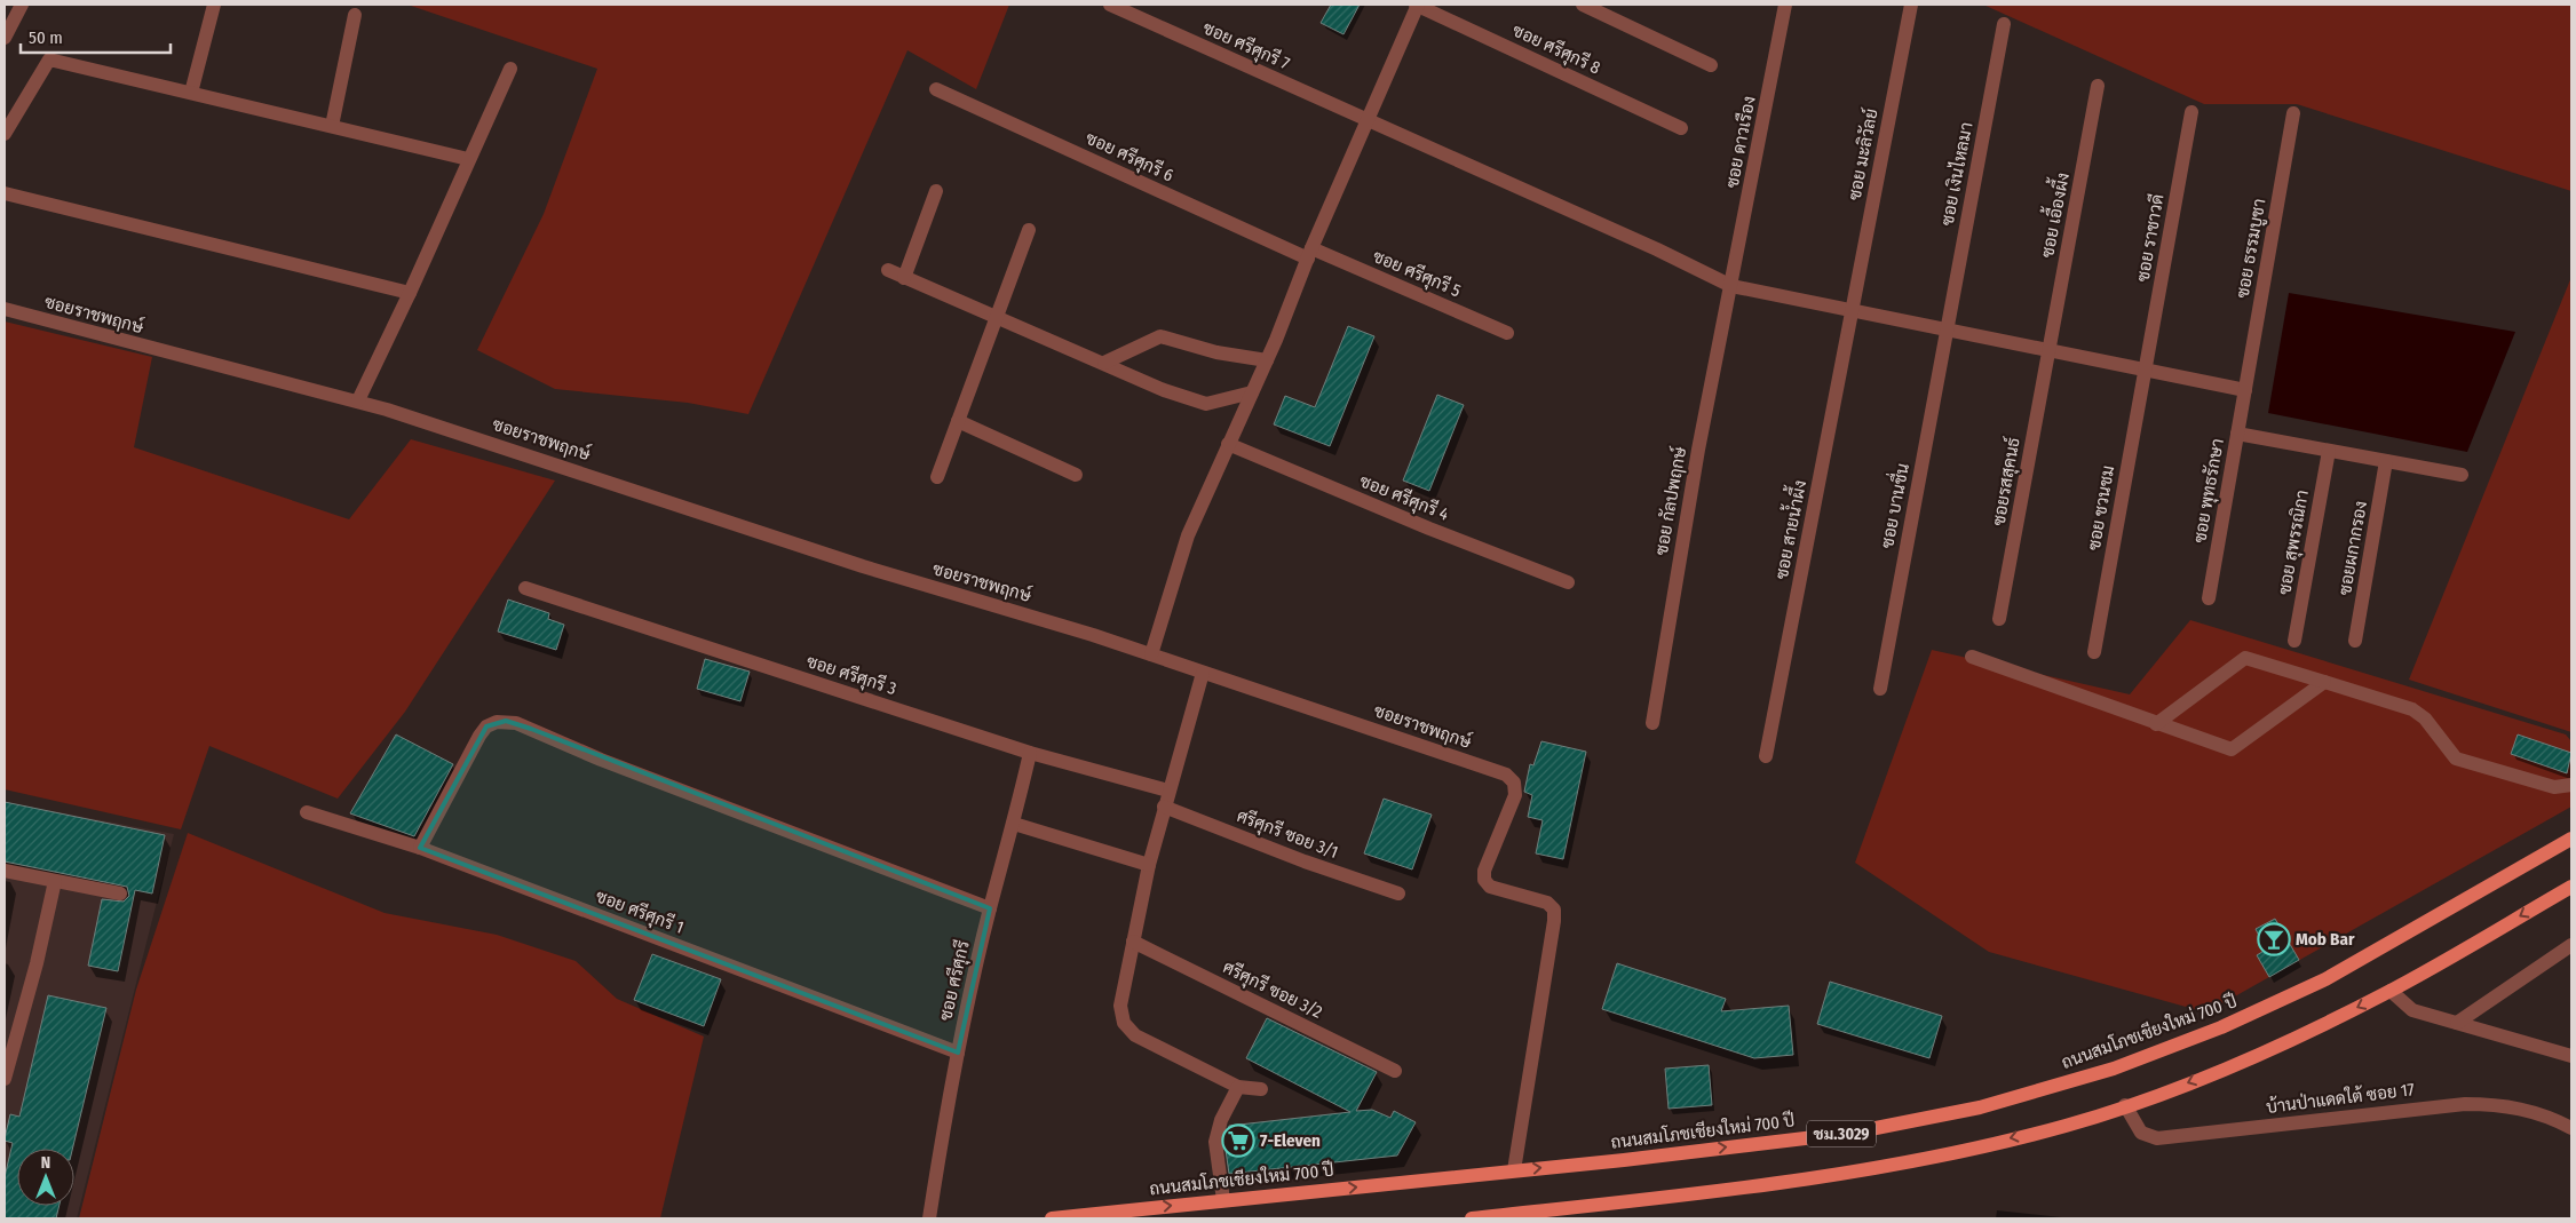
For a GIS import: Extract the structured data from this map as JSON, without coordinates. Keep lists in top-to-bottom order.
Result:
{
  "streets": {
    "main road": ["ถนนสมโภชเชียงใหม่ 700 ปี", "ชม.3029"],
    "street": [
      "ซอย ศรีศุกรี 7",
      "ซอย ศรีศุกรี 8",
      "ซอย ดาวเรือง",
      "ซอย มะลิวัลย์",
      "ซอย ศรีศุกรี 6",
      "ซอย เงินไหลมา",
      "ซอย เอื้องผึ้ง",
      "ซอย ราชาวดี",
      "ซอย ธรรมบูชา",
      "ซอย ศรีศุกรี 5",
      "ซอยราชพฤกษ์",
      "ซอยรสสุคนธ์",
      "ซอย พุทธรักษา",
      "ซอย ศรีศุกรี 4",
      "ซอย กัลปพฤกษ์",
      "ซอย บานชื่น",
      "ซอย ชวนชม",
      "ซอย สายน้ำผึ้ง",
      "ซอย สุพรรณิกา",
      "ซอยผกากรอง",
      "ซอย ศรีศุกรี 3",
      "ศรีศุกรี ซอย 3/1",
      "ซอย ศรีศุกรี 1",
      "ซอย ศรีศุกรี",
      "ศรีศุกรี ซอย 3/2",
      "บ้านป่าแดดใต้ ซอย 17"
    ]
  },
  "crossings": [
    ["ซอย ศรีศุกรี 7", "ซอย ดาวเรือง"],
    ["ซอย ศรีศุกรี 7", "ซอย มะลิวัลย์"],
    ["ซอย ศรีศุกรี 7", "ซอย เงินไหลมา"],
    ["ซอย ศรีศุกรี 7", "ซอย เอื้องผึ้ง"],
    ["ซอย ศรีศุกรี 7", "ซอย ราชาวดี"],
    ["ซอย ศรีศุกรี 7", "ซอย ธรรมบูชา"],
    ["ซอย ศรีศุกรี 7", "ซอยรสสุคนธ์"],
    ["ซอย ศรีศุกรี 7", "ซอย พุทธรักษา"],
    ["ซอย ศรีศุกรี 7", "ซอย กัลปพฤกษ์"],
    ["ซอย ศรีศุกรี 7", "ซอย บานชื่น"],
    ["ซอย ศรีศุกรี 7", "ซอย ชวนชม"],
    ["ซอย ศรีศุกรี 7", "ซอย สายน้ำผึ้ง"],
    ["ซอย ดาวเรือง", "ซอย กัลปพฤกษ์"],
    ["ซอย มะลิวัลย์", "ซอย สายน้ำผึ้ง"],
    ["ซอย ศรีศุกรี 6", "ซอย ศรีศุกรี 5"],
    ["ซอย เงินไหลมา", "ซอย บานชื่น"],
    ["ซอย เอื้องผึ้ง", "ซอยรสสุคนธ์"],
    ["ซอย ราชาวดี", "ซอย ชวนชม"],
    ["ซอย ธรรมบูชา", "ซอย พุทธรักษา"],
    ["ซอยราชพฤกษ์", "ถนนสมโภชเชียงใหม่ 700 ปี"],
    ["ซอย ศรีศุกรี 3", "ซอย ศรีศุกรี"],
    ["ซอย ศรีศุกรี 1", "ซอย ศรีศุกรี"],
    ["บ้านป่าแดดใต้ ซอย 17", "ชม.3029"]
  ],
  "places": {
    "bar": ["Mob Bar"],
    "supermarket": ["7-Eleven"]
  },
  "scale_bar": "50 m",
  "north": "top"
}
